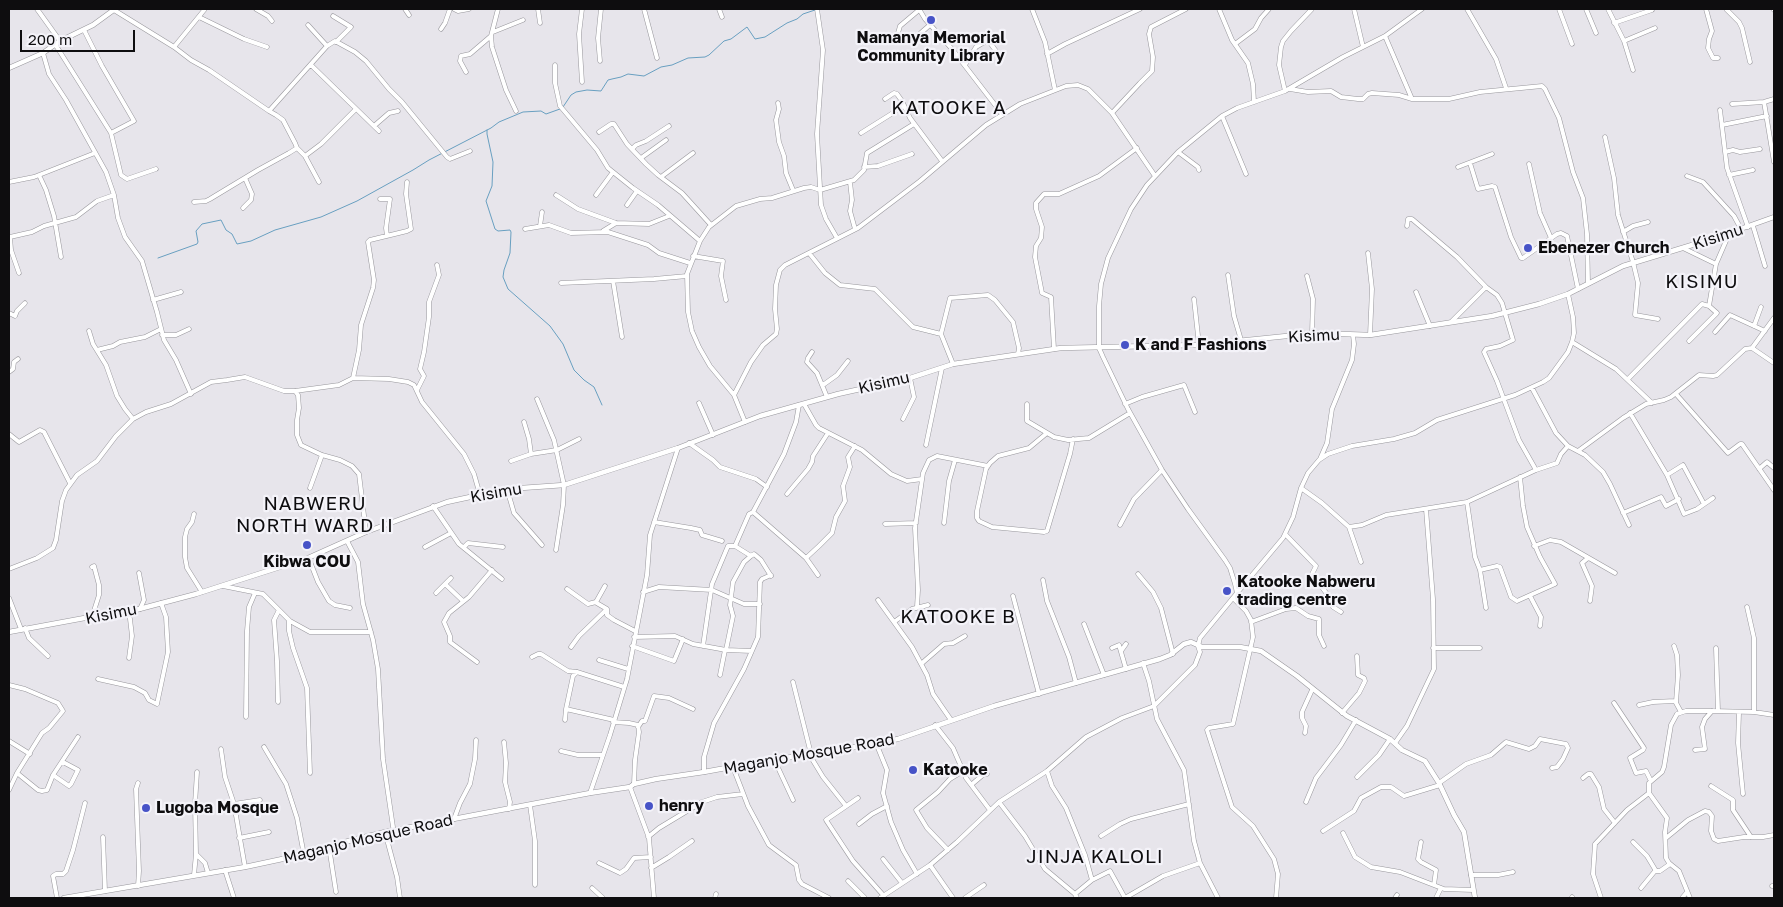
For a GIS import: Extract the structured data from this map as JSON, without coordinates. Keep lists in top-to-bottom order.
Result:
{
  "streets": {
    "street": ["Kisimu", "Maganjo Mosque Road"]
  },
  "districts": [
    "KATOOKE A",
    "KISIMU",
    "NABWERU NORTH WARD II",
    "KATOOKE B",
    "JINJA KALOLI"
  ],
  "places": [
    "Namanya Memorial Community Library",
    "Ebenezer Church",
    "K and F Fashions",
    "Kibwa COU",
    "Katooke Nabweru trading centre",
    "Katooke",
    "henry",
    "Lugoba Mosque"
  ],
  "scale_bar": "200 m"
}
